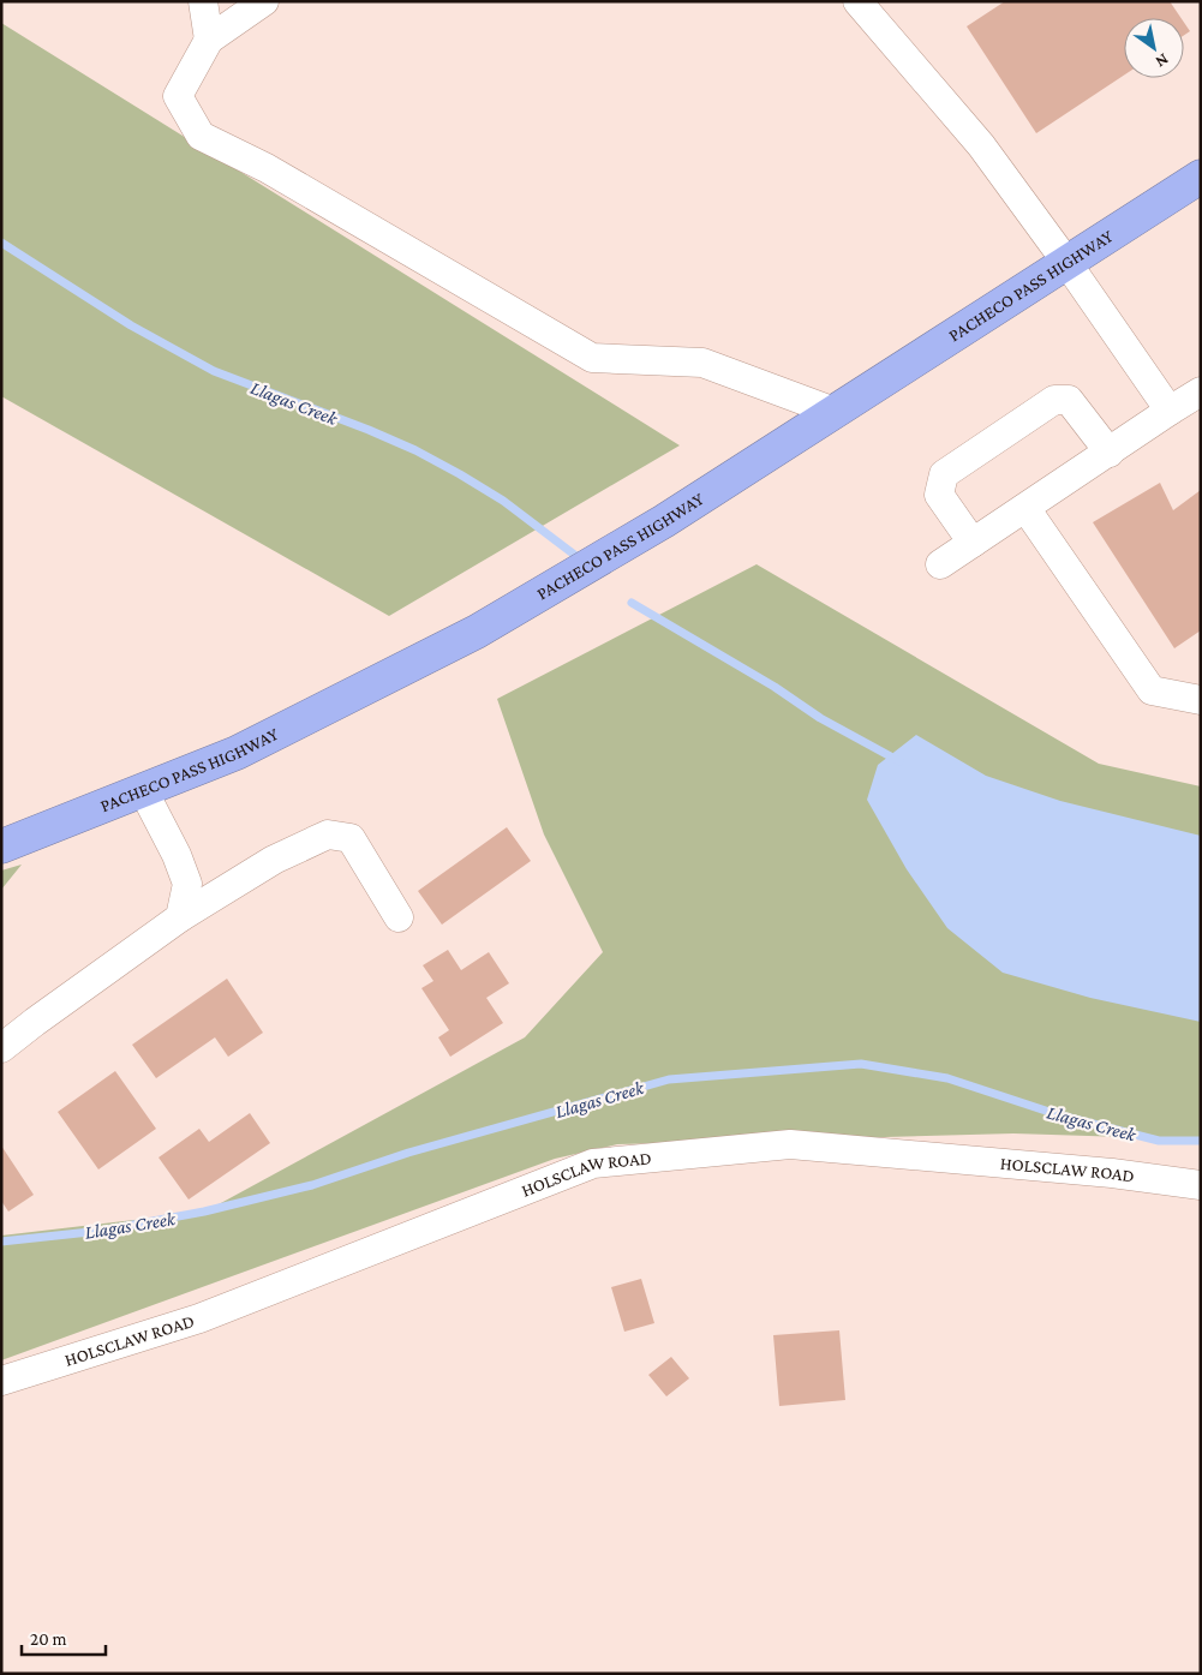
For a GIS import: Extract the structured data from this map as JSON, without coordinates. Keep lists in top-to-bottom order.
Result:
{
  "streets": {
    "highway": ["PACHECO PASS HIGHWAY"],
    "street": ["HOLSCLAW ROAD"]
  },
  "water": ["Llagas Creek"],
  "scale_bar": "20 m",
  "north": "bottom right"
}
